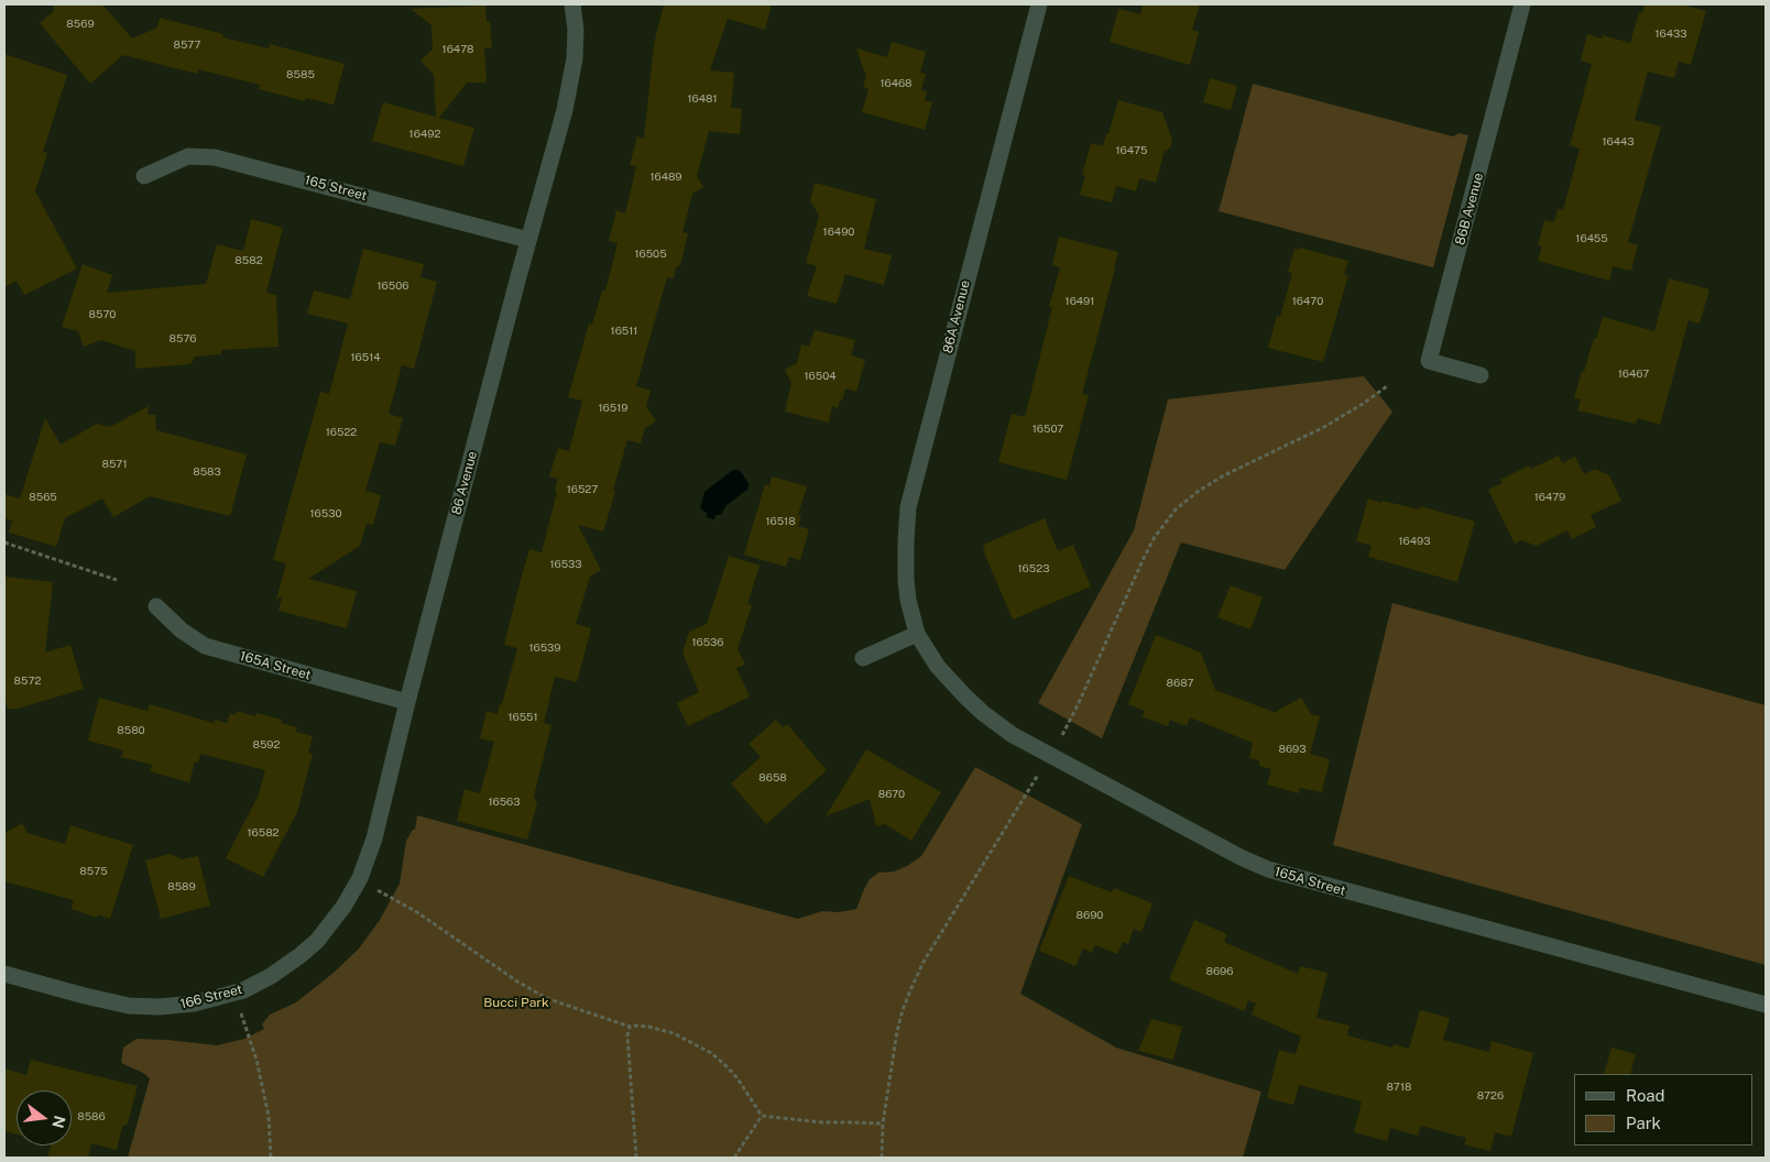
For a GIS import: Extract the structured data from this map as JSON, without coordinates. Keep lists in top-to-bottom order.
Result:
{
  "streets": {
    "street": [
      "165 Street",
      "86B Avenue",
      "86A Avenue",
      "86 Avenue",
      "165A Street",
      "166 Street"
    ]
  },
  "crossings": [
    ["165 Street", "86 Avenue"],
    ["86A Avenue", "165A Street"],
    ["86 Avenue", "165A Street"],
    ["86 Avenue", "166 Street"]
  ],
  "parks": ["Bucci Park"],
  "house_numbers": [
    "8569",
    "16433",
    "8577",
    "16478",
    "8585",
    "16468",
    "16481",
    "16492",
    "16443",
    "16475",
    "16489",
    "16490",
    "16455",
    "16505",
    "8582",
    "16506",
    "16491",
    "16470",
    "8570",
    "16511",
    "8576",
    "16514",
    "16467",
    "16504",
    "16519",
    "16507",
    "16522",
    "8571",
    "8583",
    "16527",
    "8565",
    "16479",
    "16530",
    "16518",
    "16493",
    "16533",
    "16523",
    "16536",
    "16539",
    "8572",
    "8687",
    "16551",
    "8580",
    "8592",
    "8693",
    "8658",
    "8670",
    "16563",
    "16582",
    "8575",
    "8589",
    "8690",
    "8696",
    "8718",
    "8726",
    "8586"
  ],
  "legend": ["Road", "Park"],
  "north": "right"
}
